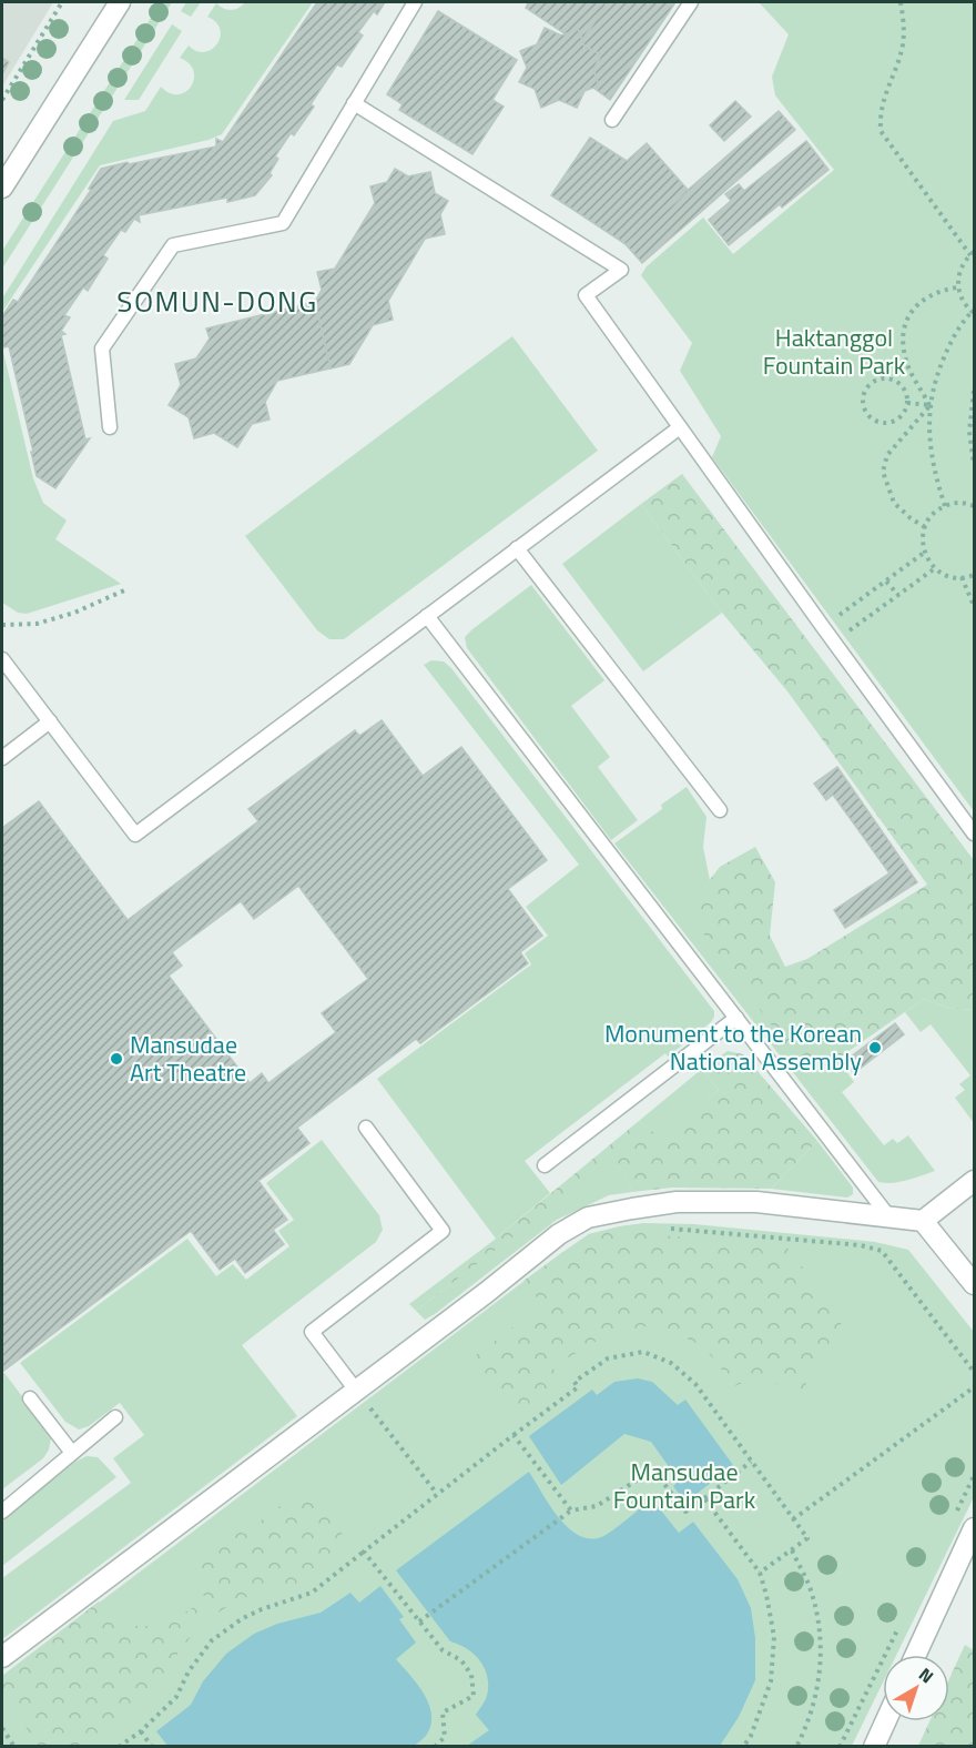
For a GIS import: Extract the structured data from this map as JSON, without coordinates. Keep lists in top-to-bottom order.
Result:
{
  "districts": ["SOMUN-DONG"],
  "parks": ["Haktanggol Fountain Park", "Mansudae Fountain Park"],
  "places": ["Monument to the Korean National Assembly", "Mansudae Art Theatre"],
  "north": "top right"
}
